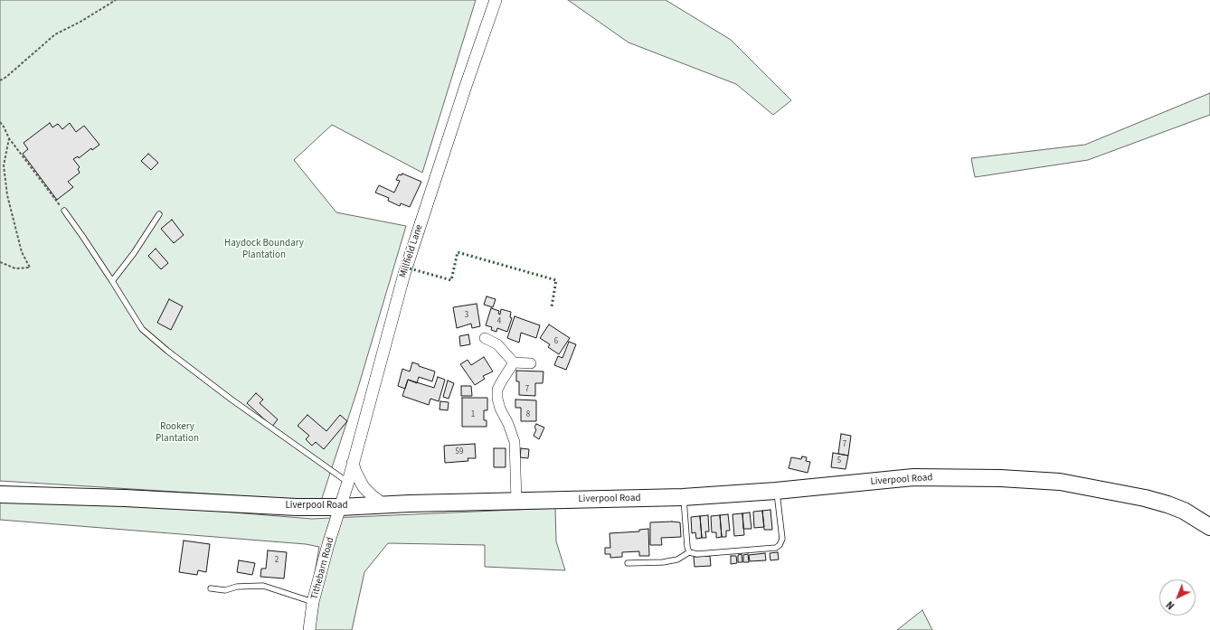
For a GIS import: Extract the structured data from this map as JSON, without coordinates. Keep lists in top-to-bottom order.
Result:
{
  "streets": {
    "highway": ["Liverpool Road"],
    "street": ["Millfield Lane", "Tithebarn Road"]
  },
  "crossings": [
    ["Millfield Lane", "Liverpool Road"],
    ["Millfield Lane", "Tithebarn Road"],
    ["Liverpool Road", "Tithebarn Road"]
  ],
  "parks": ["Haydock Boundary Plantation", "Rookery Plantation"],
  "house_numbers": [
    "3",
    "4",
    "6",
    "7",
    "1",
    "8",
    "7",
    "59",
    "5",
    "2"
  ],
  "north": "bottom left"
}
